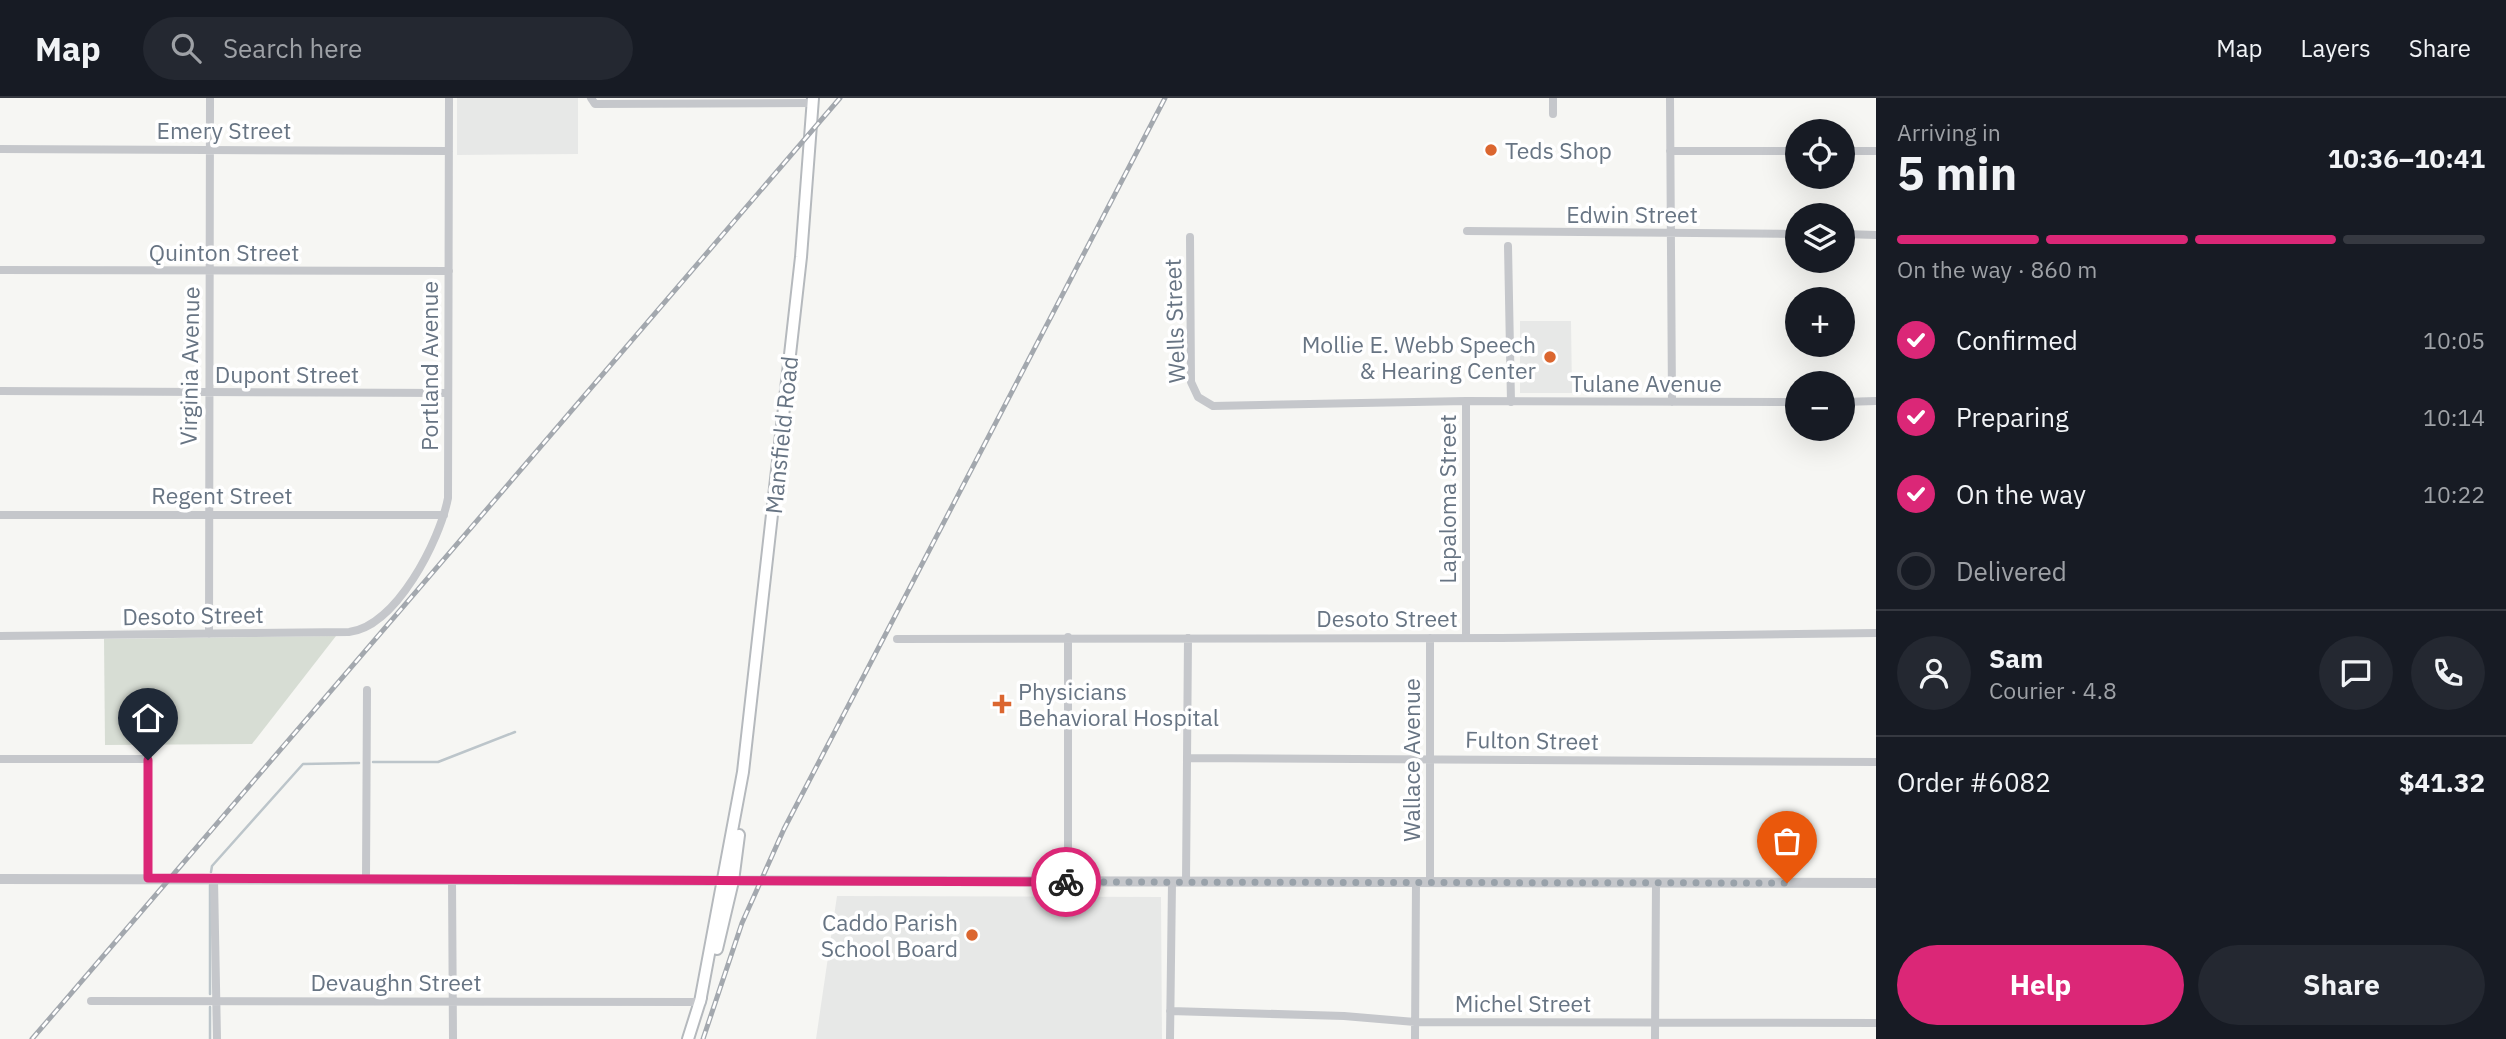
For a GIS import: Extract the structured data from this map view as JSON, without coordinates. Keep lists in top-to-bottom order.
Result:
{
  "streets": {
    "main road": ["Mansfield Road"],
    "street": [
      "Emery Street",
      "Edwin Street",
      "Quinton Street",
      "Wells Street",
      "Virginia Avenue",
      "Portland Avenue",
      "Dupont Street",
      "Tulane Avenue",
      "Regent Street",
      "Lapaloma Street",
      "Desoto Street",
      "Fulton Street",
      "Wallace Avenue",
      "Devaughn Street",
      "Michel Street"
    ]
  },
  "crossings": [
    ["Emery Street", "Virginia Avenue"],
    ["Emery Street", "Portland Avenue"],
    ["Quinton Street", "Virginia Avenue"],
    ["Quinton Street", "Portland Avenue"],
    ["Wells Street", "Tulane Avenue"],
    ["Virginia Avenue", "Dupont Street"],
    ["Virginia Avenue", "Regent Street"],
    ["Virginia Avenue", "Desoto Street"],
    ["Portland Avenue", "Dupont Street"],
    ["Portland Avenue", "Regent Street"],
    ["Portland Avenue", "Desoto Street"],
    ["Tulane Avenue", "Lapaloma Street"],
    ["Mansfield Road", "Devaughn Street"],
    ["Lapaloma Street", "Desoto Street"],
    ["Desoto Street", "Wallace Avenue"],
    ["Fulton Street", "Wallace Avenue"]
  ],
  "places": {
    "other": ["Teds Shop", "Mollie E. Webb Speech & Hearing Center", "Caddo Parish School Board"],
    "health": ["Physicians Behavioral Hospital"]
  },
  "page": {
    "header": "Map",
    "search": "Search here",
    "nav": ["Map", "Layers", "Share"],
    "heading": ["5 min", "Arriving in", "10:36–10:41"],
    "panel": [
      "Sam",
      "Courier · 4.8",
      "Order #6082",
      "$41.32"
    ],
    "map_buttons": ["+", "−"],
    "bar": "On the way · 860 m",
    "list": [
      ["Confirmed", "10:05"],
      ["Preparing", "10:14"],
      ["On the way", "10:22"],
      "Delivered"
    ],
    "buttons": ["Help", "Share"]
  }
}
